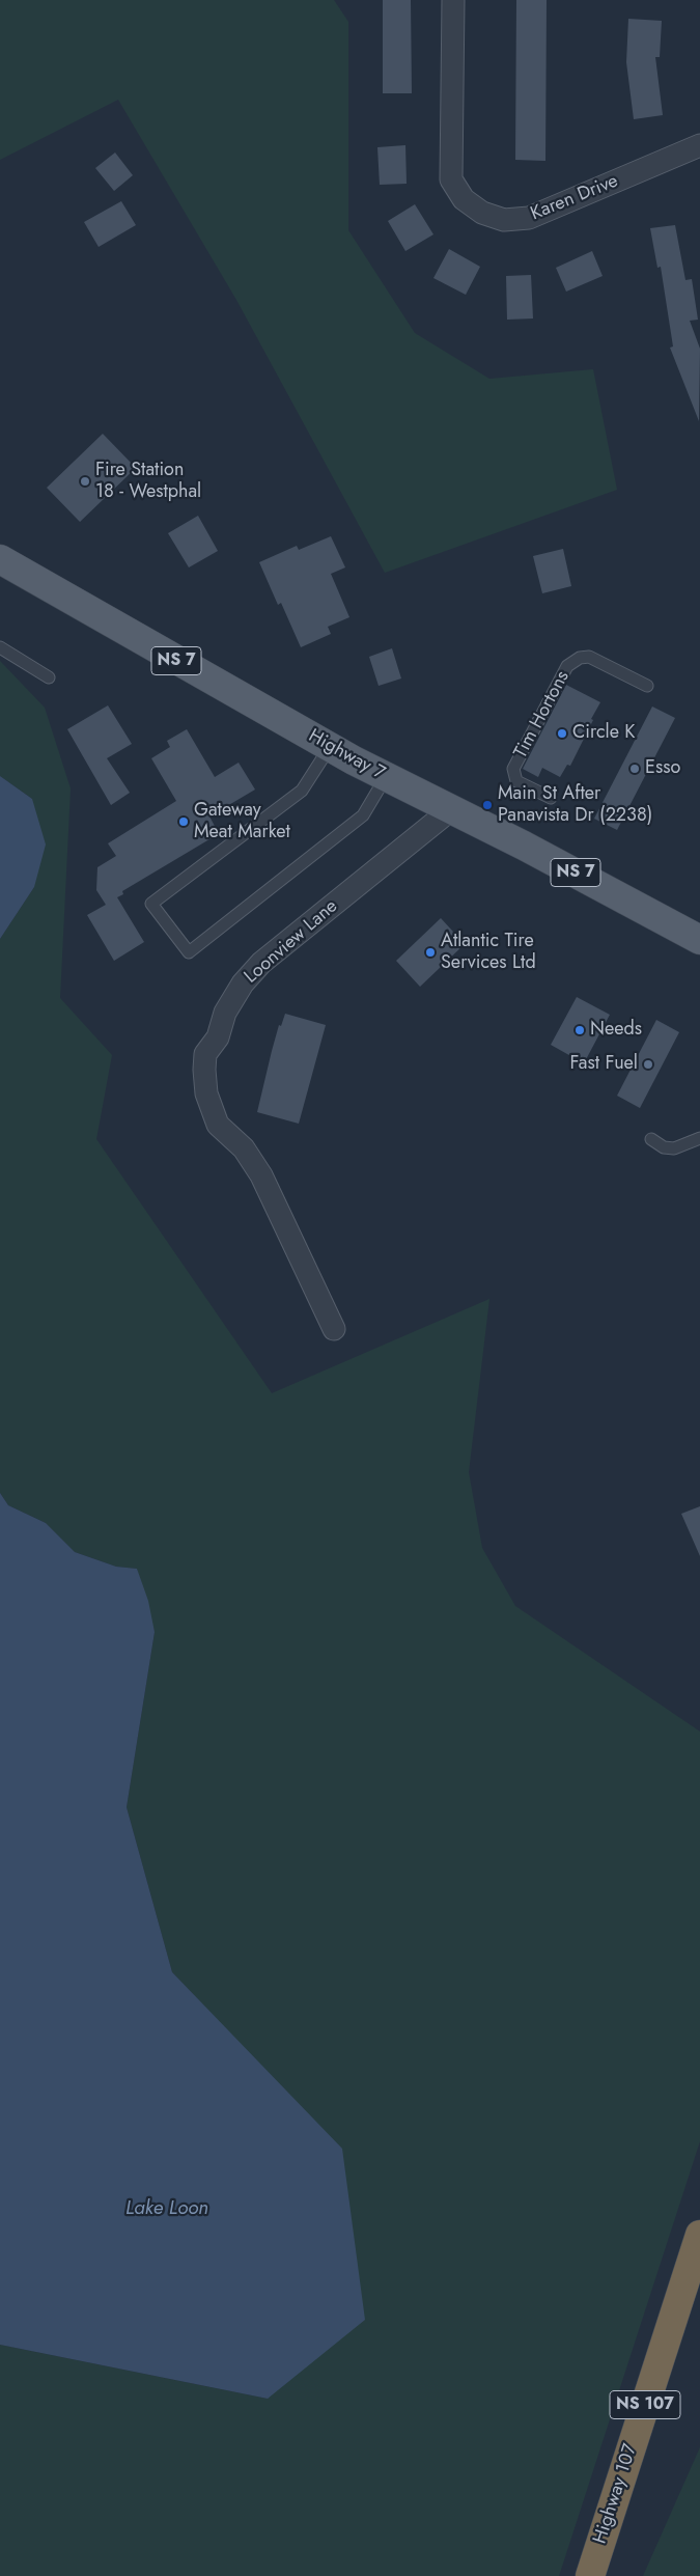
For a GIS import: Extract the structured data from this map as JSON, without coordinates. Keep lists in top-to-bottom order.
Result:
{
  "streets": {
    "highway": ["NS 107", "Highway 107"],
    "main road": ["NS 7", "Highway 7"],
    "street": ["Karen Drive", "Loonview Lane"],
    "lane": ["Tim Hortons"]
  },
  "crossings": [
    ["Highway 7", "Loonview Lane"]
  ],
  "water": ["Lake Loon"],
  "places": [
    "Fire Station 18 - Westphal",
    "Circle K",
    "Esso",
    "Main St After Panavista Dr (2238)",
    "Gateway Meat Market",
    "Atlantic Tire Services Ltd",
    "Needs",
    "Fast Fuel"
  ]
}
